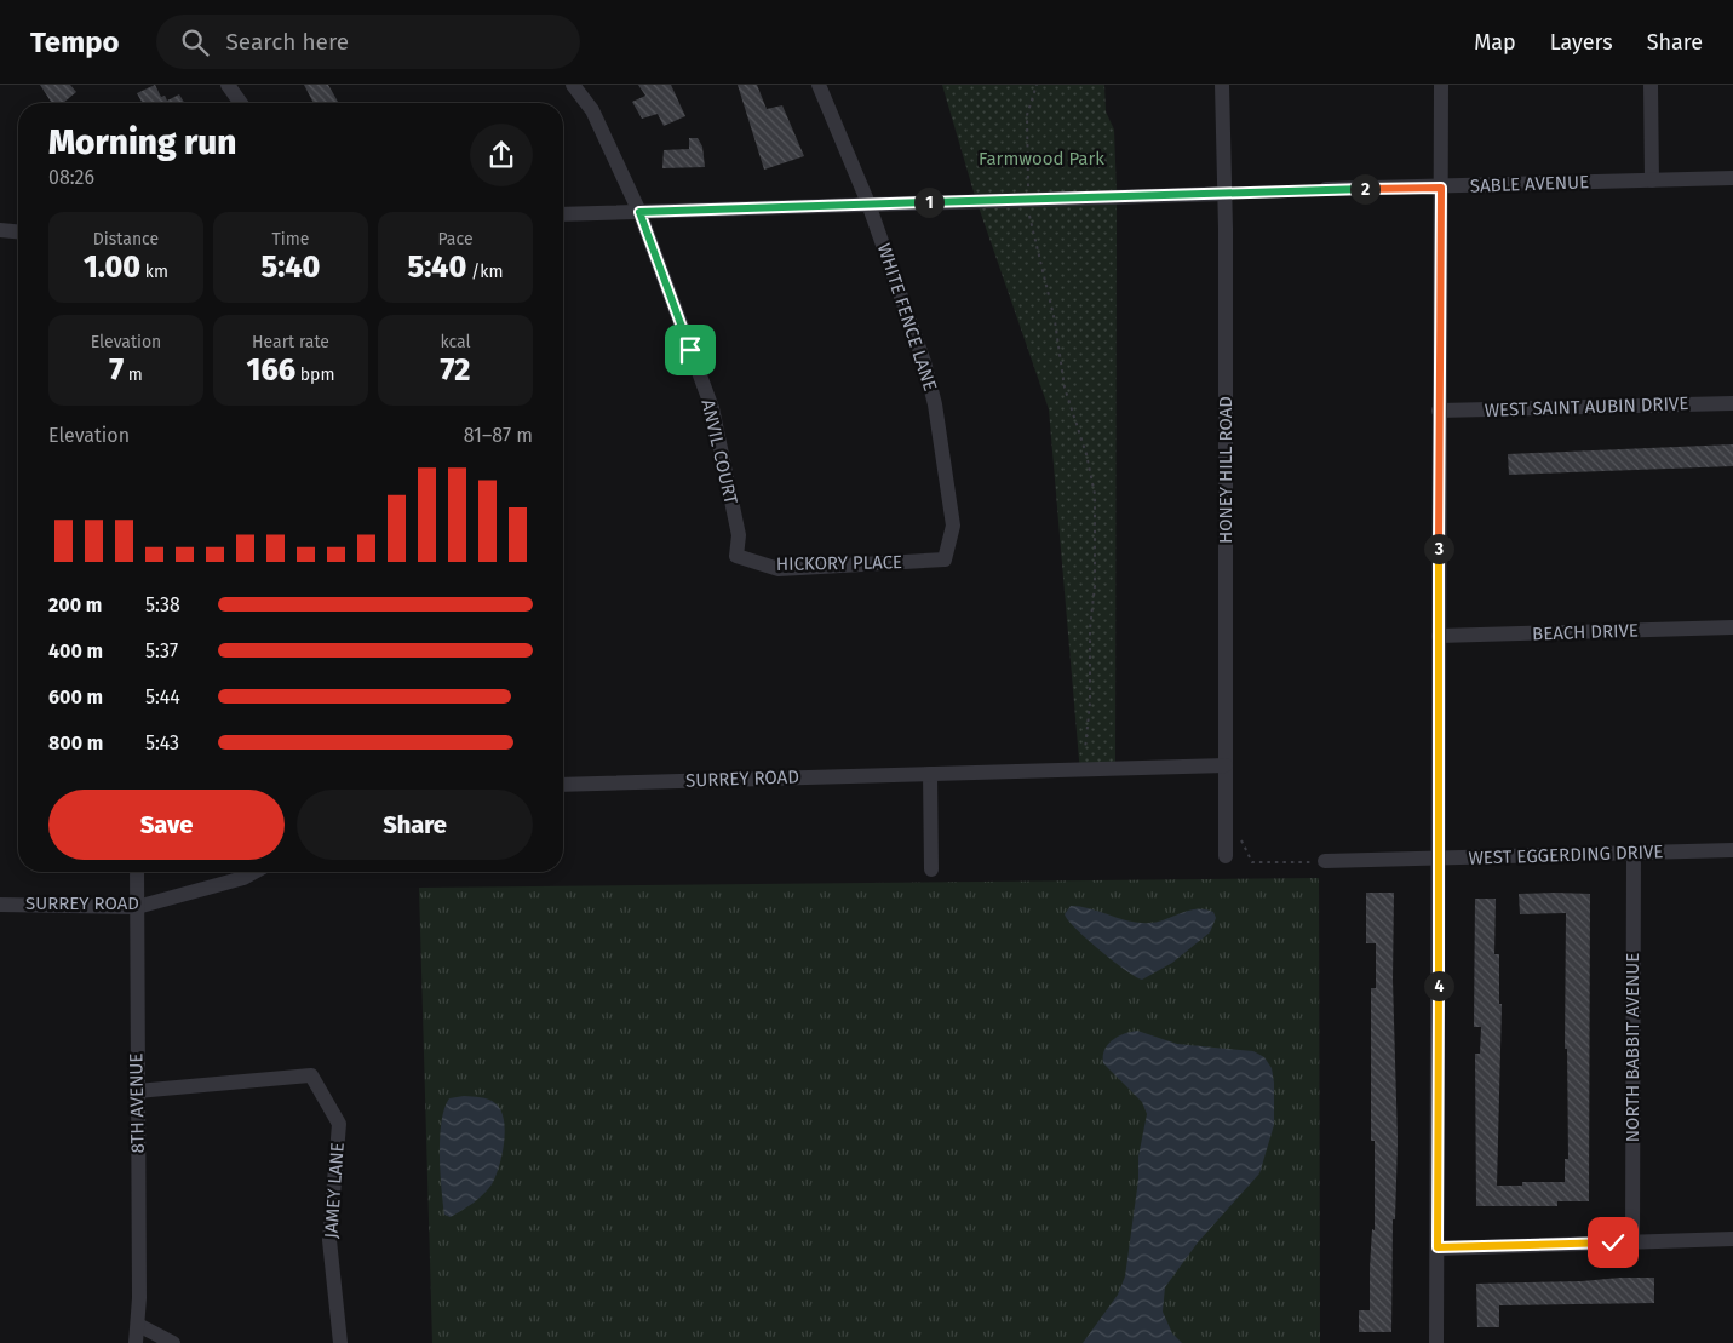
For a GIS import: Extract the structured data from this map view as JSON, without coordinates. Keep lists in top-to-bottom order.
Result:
{
  "streets": {
    "street": [
      "SABLE AVENUE",
      "WHITE FENCE LANE",
      "WEST SAINT AUBIN DRIVE",
      "ANVIL COURT",
      "HONEY HILL ROAD",
      "HICKORY PLACE",
      "BEACH DRIVE",
      "SURREY ROAD",
      "WEST EGGERDING DRIVE",
      "NORTH BABBIT AVENUE",
      "8TH AVENUE",
      "JAMEY LANE"
    ]
  },
  "crossings": [
    ["WHITE FENCE LANE", "HICKORY PLACE"],
    ["ANVIL COURT", "HICKORY PLACE"],
    ["HONEY HILL ROAD", "SURREY ROAD"],
    ["SURREY ROAD", "8TH AVENUE"],
    ["WEST EGGERDING DRIVE", "NORTH BABBIT AVENUE"],
    ["8TH AVENUE", "JAMEY LANE"]
  ],
  "parks": ["Farmwood Park"],
  "page": {
    "header": "Tempo",
    "search": "Search here",
    "nav": ["Map", "Layers", "Share"],
    "heading": ["Morning run", "08:26"],
    "pins": [
      "2",
      "1",
      "3",
      "4"
    ],
    "stats": [
      ["Distance", "1.00 km"],
      ["Time", "5:40"],
      ["Pace", "5:40 /km"],
      ["Elevation", "7 m"],
      ["Heart rate", "166 bpm"],
      ["kcal", "72"]
    ],
    "chart": ["Elevation", "81–87 m"],
    "list": [
      {
        "name": "200 m",
        "note": "5:38"
      },
      {
        "name": "400 m",
        "note": "5:37"
      },
      {
        "name": "600 m",
        "note": "5:44"
      },
      {
        "name": "800 m",
        "note": "5:43"
      }
    ],
    "buttons": ["Save", "Share"]
  }
}
